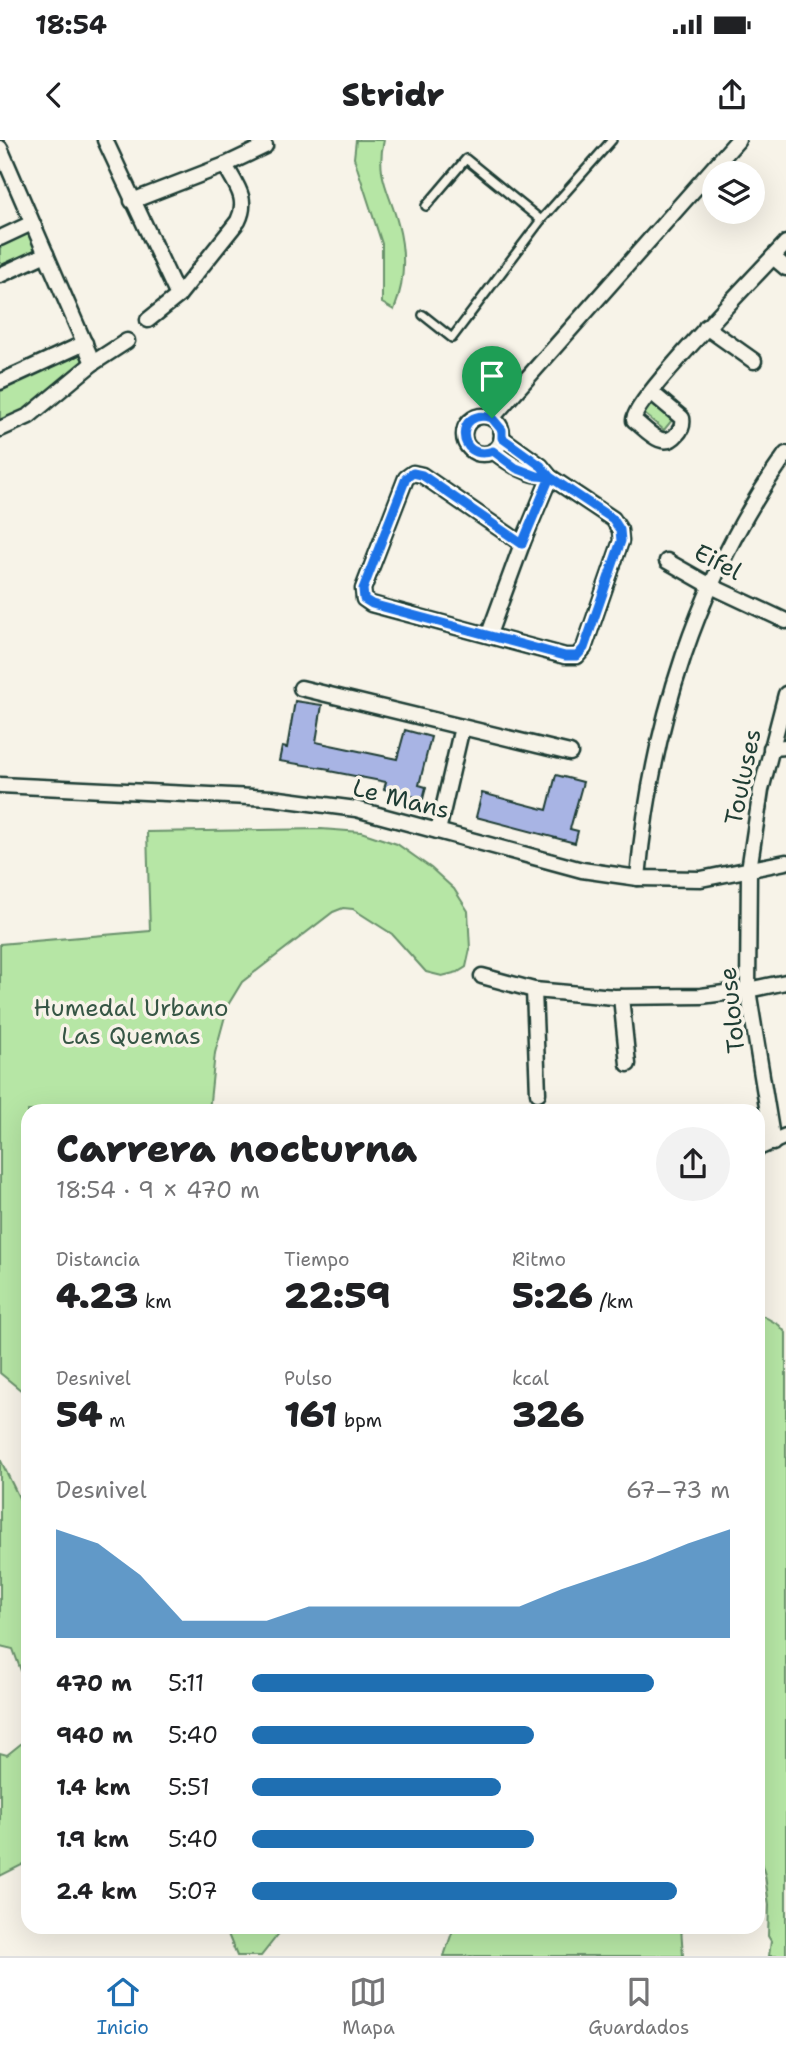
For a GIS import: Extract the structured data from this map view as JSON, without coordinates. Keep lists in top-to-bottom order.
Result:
{
  "streets": {
    "street": [
      "Eifel",
      "Touluses",
      "Le Mans",
      "Tolouse"
    ]
  },
  "crossings": [
    ["Touluses", "Le Mans"],
    ["Touluses", "Tolouse"],
    ["Le Mans", "Tolouse"]
  ],
  "parks": ["Humedal Urbano Las Quemas"],
  "page": {
    "status": "18:54",
    "header": "Stridr",
    "heading": ["Carrera nocturna", "18:54 · 9 × 470 m"],
    "stats": [
      ["Distancia", "4.23 km"],
      ["Tiempo", "22:59"],
      ["Ritmo", "5:26 /km"],
      ["Desnivel", "54 m"],
      ["Pulso", "161 bpm"],
      ["kcal", "326"]
    ],
    "chart": ["Desnivel", "67–73 m"],
    "list": [
      {
        "name": "470 m",
        "note": "5:11"
      },
      {
        "name": "940 m",
        "note": "5:40"
      },
      {
        "name": "1.4 km",
        "note": "5:51"
      },
      {
        "name": "1.9 km",
        "note": "5:40"
      },
      {
        "name": "2.4 km",
        "note": "5:07"
      }
    ],
    "tabs": ["Inicio", "Mapa", "Guardados"]
  }
}
